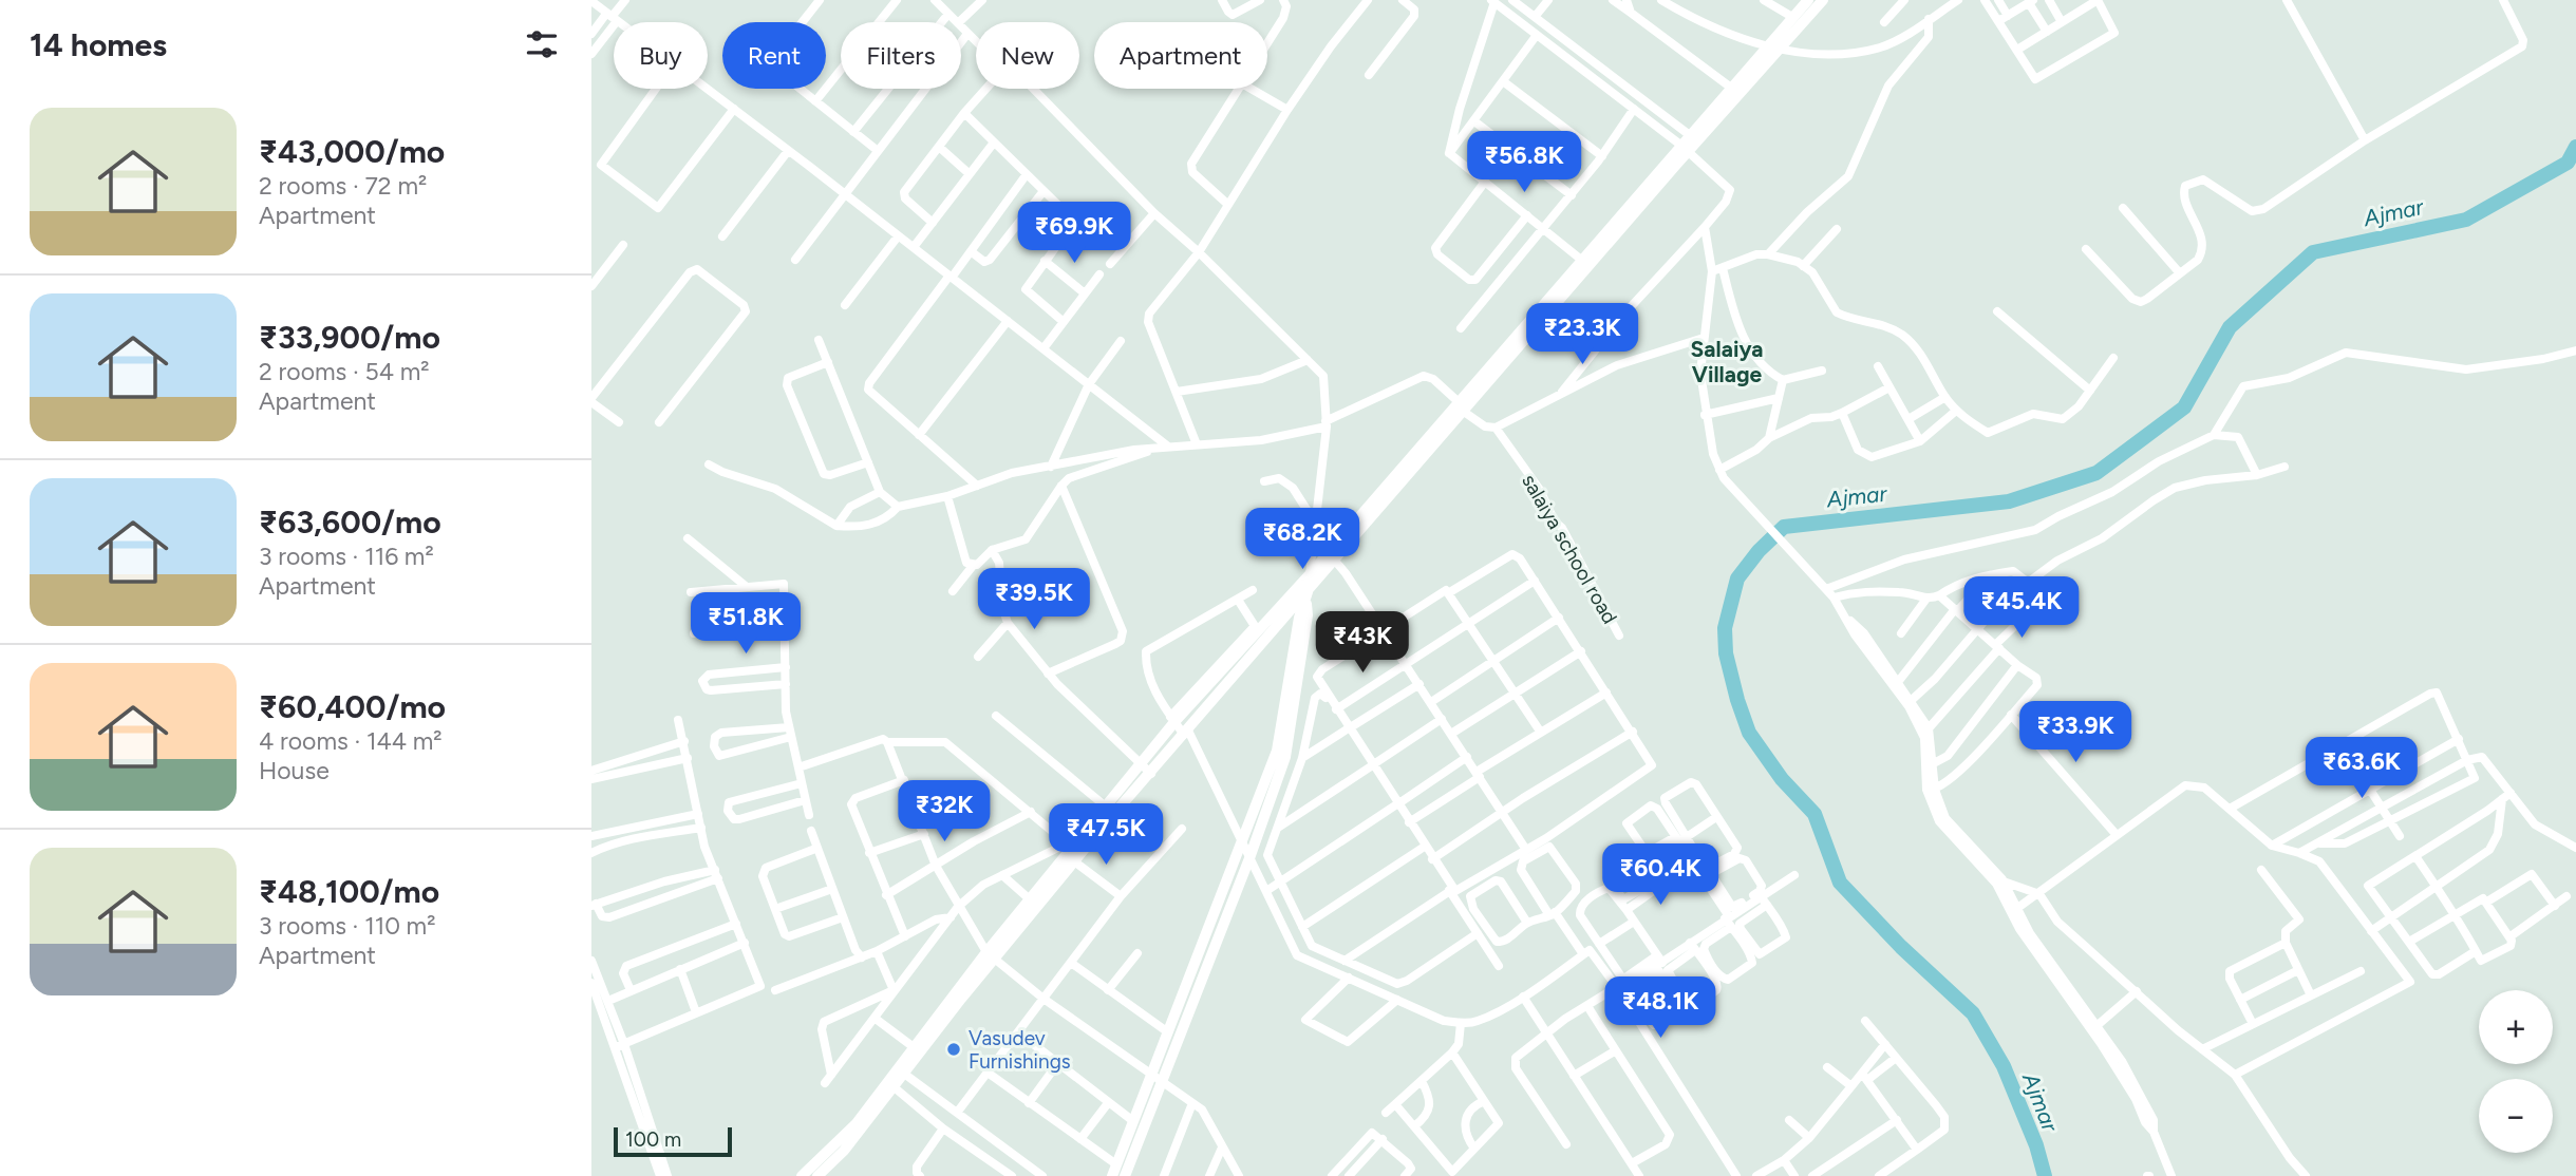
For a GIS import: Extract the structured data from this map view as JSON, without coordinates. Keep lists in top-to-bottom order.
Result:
{
  "streets": {
    "street": ["salaiya school road"]
  },
  "districts": ["Salaiya Village"],
  "water": ["Ajmar"],
  "places": ["Vasudev Furnishings"],
  "scale_bar": "100 m",
  "page": {
    "heading": "14 homes",
    "chip": [
      "Buy",
      "Rent",
      "Filters",
      "New",
      "Apartment"
    ],
    "list": [
      {
        "name": "₹43,000/mo",
        "note": "2 rooms · 72 m² · Apartment"
      },
      {
        "name": "₹33,900/mo",
        "note": "2 rooms · 54 m² · Apartment"
      },
      {
        "name": "₹63,600/mo",
        "note": "3 rooms · 116 m² · Apartment"
      },
      {
        "name": "₹60,400/mo",
        "note": "4 rooms · 144 m² · House"
      },
      {
        "name": "₹48,100/mo",
        "note": "3 rooms · 110 m² · Apartment"
      }
    ],
    "price": [
      "₹56.8K",
      "₹69.9K",
      "₹23.3K",
      "₹68.2K",
      "₹39.5K",
      "₹45.4K",
      "₹51.8K",
      "₹43K",
      "₹33.9K",
      "₹63.6K",
      "₹32K",
      "₹47.5K",
      "₹60.4K",
      "₹48.1K"
    ],
    "map_buttons": ["+", "−"],
    "scale": "100 m"
  }
}
